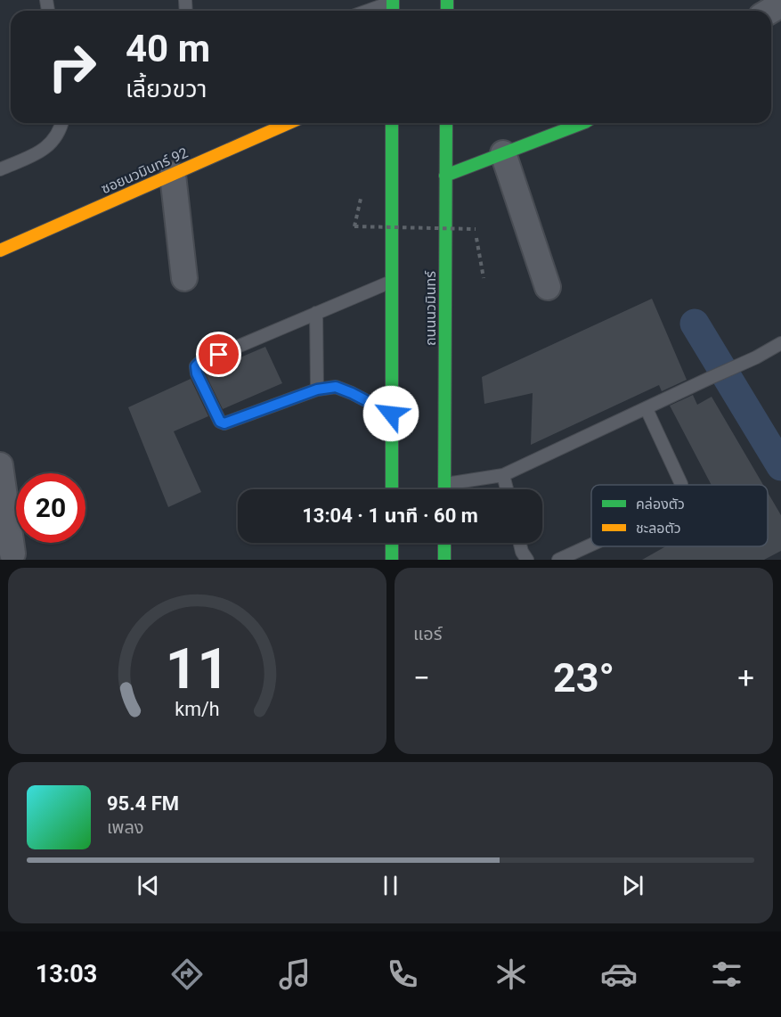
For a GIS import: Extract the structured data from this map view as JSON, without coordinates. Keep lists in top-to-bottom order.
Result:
{
  "streets": {
    "main road": ["ซอยนวมินทร์ 92", "ถนนนวมินทร์"]
  },
  "legend": ["คล่องตัว", "ชะลอตัว"],
  "page": {
    "turn": ["40 m", "เลี้ยวขวา"],
    "limit": "20",
    "trip": "13:04 · 1 นาที · 60 m",
    "tile": "แอร์",
    "heat": ["−", "23°", "+"],
    "song": ["95.4 FM", "เพลง"],
    "tabs": "13:03",
    "gauge": ["11", "km/h"]
  }
}
